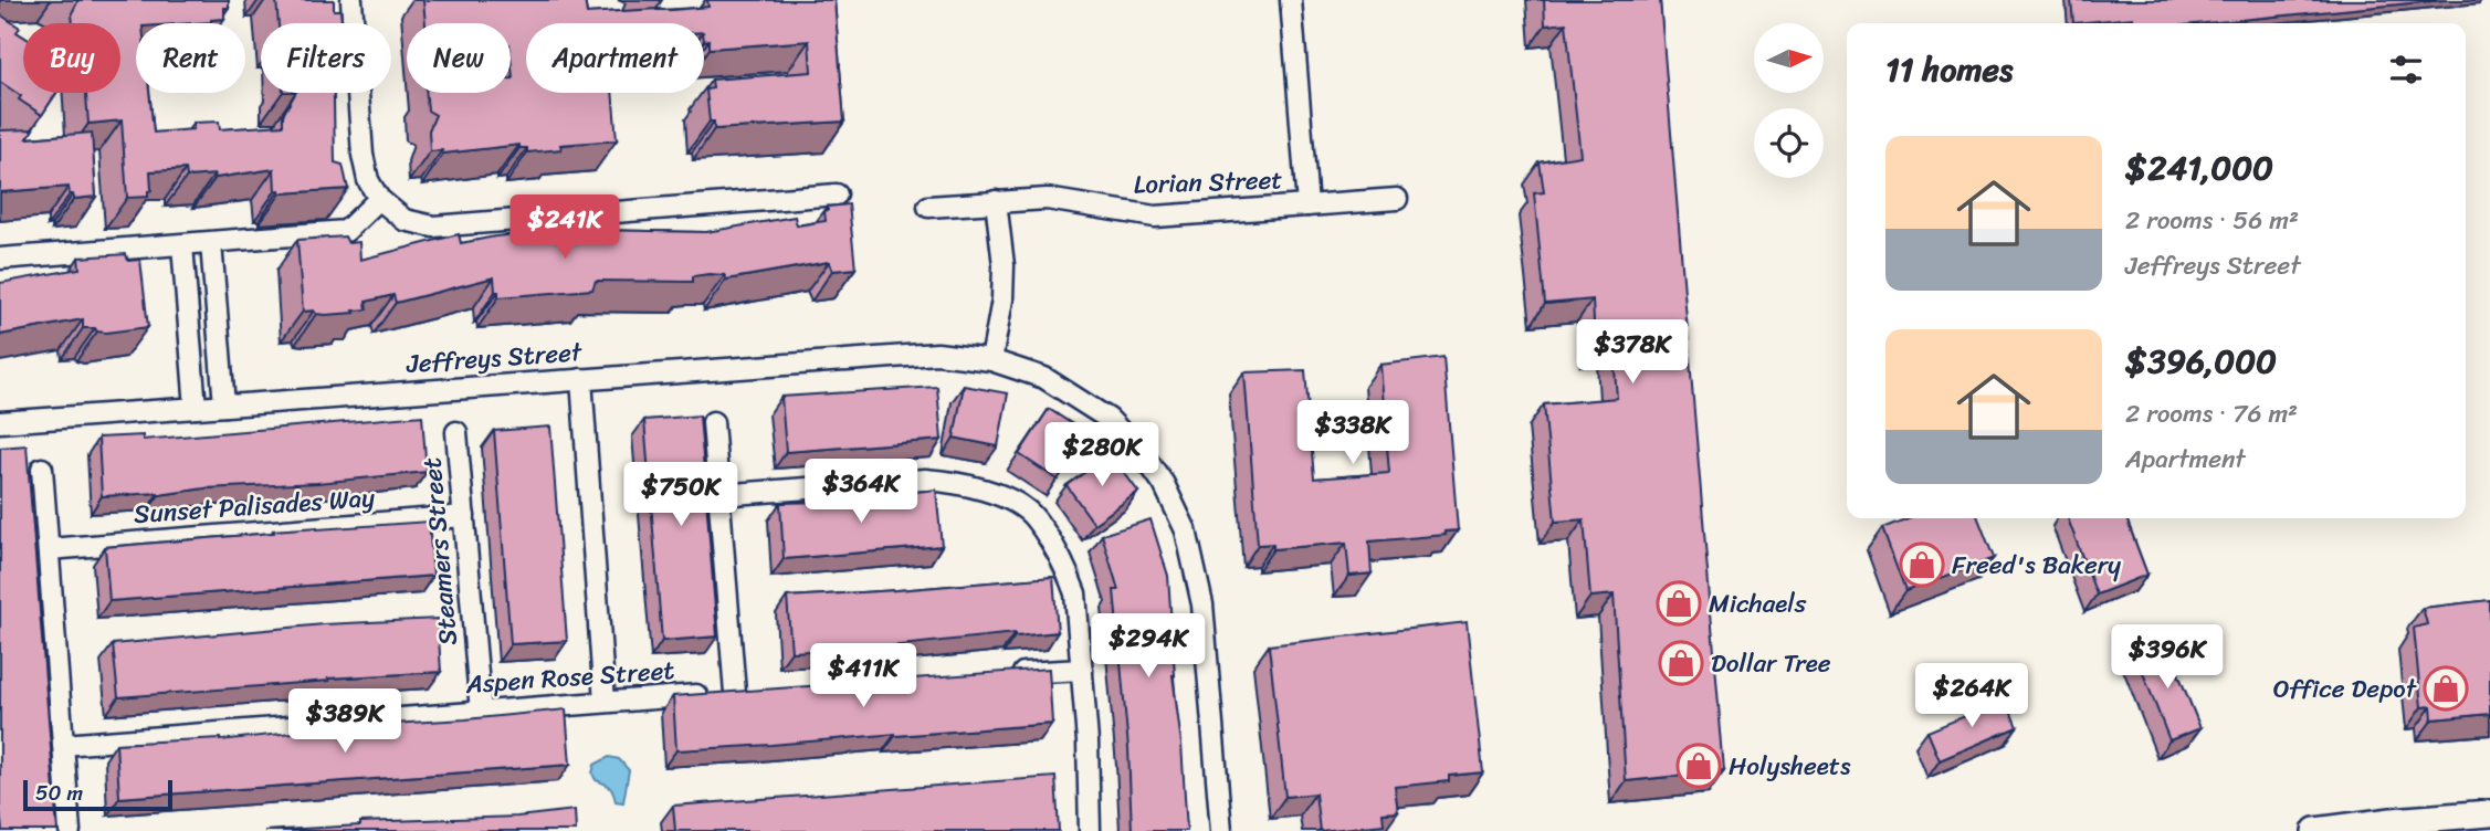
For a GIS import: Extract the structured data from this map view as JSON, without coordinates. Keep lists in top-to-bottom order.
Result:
{
  "streets": {
    "street": [
      "Lorian Street",
      "Jeffreys Street",
      "Sunset Palisades Way",
      "Steamers Street",
      "Aspen Rose Street"
    ]
  },
  "crossings": [
    ["Sunset Palisades Way", "Steamers Street"],
    ["Steamers Street", "Aspen Rose Street"]
  ],
  "places": {
    "shop": [
      "Freed's Bakery",
      "Michaels",
      "Dollar Tree",
      "Office Depot",
      "Holysheets"
    ]
  },
  "scale_bar": "50 m",
  "north": "right",
  "page": {
    "chip": [
      "Buy",
      "Rent",
      "Filters",
      "New",
      "Apartment"
    ],
    "heading": "11 homes",
    "list": [
      {
        "name": "$241,000",
        "note": "2 rooms · 56 m² · Jeffreys Street"
      },
      {
        "name": "$396,000",
        "note": "2 rooms · 76 m² · Apartment"
      }
    ],
    "price": [
      "$241K",
      "$378K",
      "$338K",
      "$280K",
      "$364K",
      "$750K",
      "$294K",
      "$396K",
      "$411K",
      "$264K",
      "$389K"
    ],
    "scale": "50 m"
  }
}
